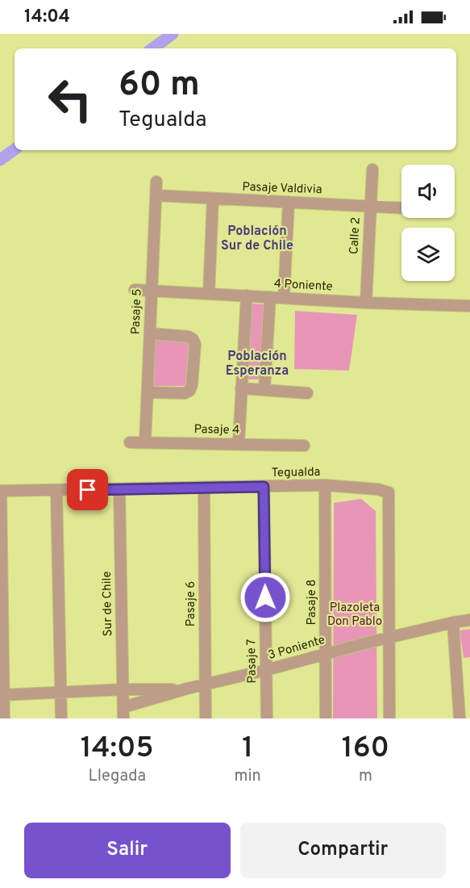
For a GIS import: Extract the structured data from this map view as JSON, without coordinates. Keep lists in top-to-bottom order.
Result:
{
  "streets": {
    "street": [
      "Pasaje Valdivia",
      "Calle 2",
      "4 Poniente",
      "Pasaje 5",
      "Pasaje 4",
      "Tegualda",
      "Pasaje 8",
      "Sur de Chile",
      "Pasaje 6",
      "3 Poniente",
      "Pasaje 7"
    ]
  },
  "crossings": [
    ["Pasaje Valdivia", "Calle 2"],
    ["Pasaje Valdivia", "Pasaje 5"],
    ["Calle 2", "4 Poniente"],
    ["4 Poniente", "Pasaje 5"],
    ["Pasaje 5", "Pasaje 4"],
    ["Tegualda", "Pasaje 8"],
    ["Tegualda", "Sur de Chile"],
    ["Tegualda", "Pasaje 6"],
    ["Tegualda", "3 Poniente"],
    ["Tegualda", "Pasaje 7"],
    ["Pasaje 8", "3 Poniente"],
    ["Sur de Chile", "3 Poniente"],
    ["Pasaje 6", "3 Poniente"],
    ["3 Poniente", "Pasaje 7"]
  ],
  "districts": ["Población Sur de Chile", "Población Esperanza"],
  "parks": ["Plazoleta Don Pablo"],
  "page": {
    "status": "14:04",
    "turn": ["60 m", "Tegualda"],
    "eta": [
      "14:05",
      "Llegada",
      "1",
      "min",
      "160",
      "m"
    ],
    "buttons": ["Salir", "Compartir"]
  }
}
